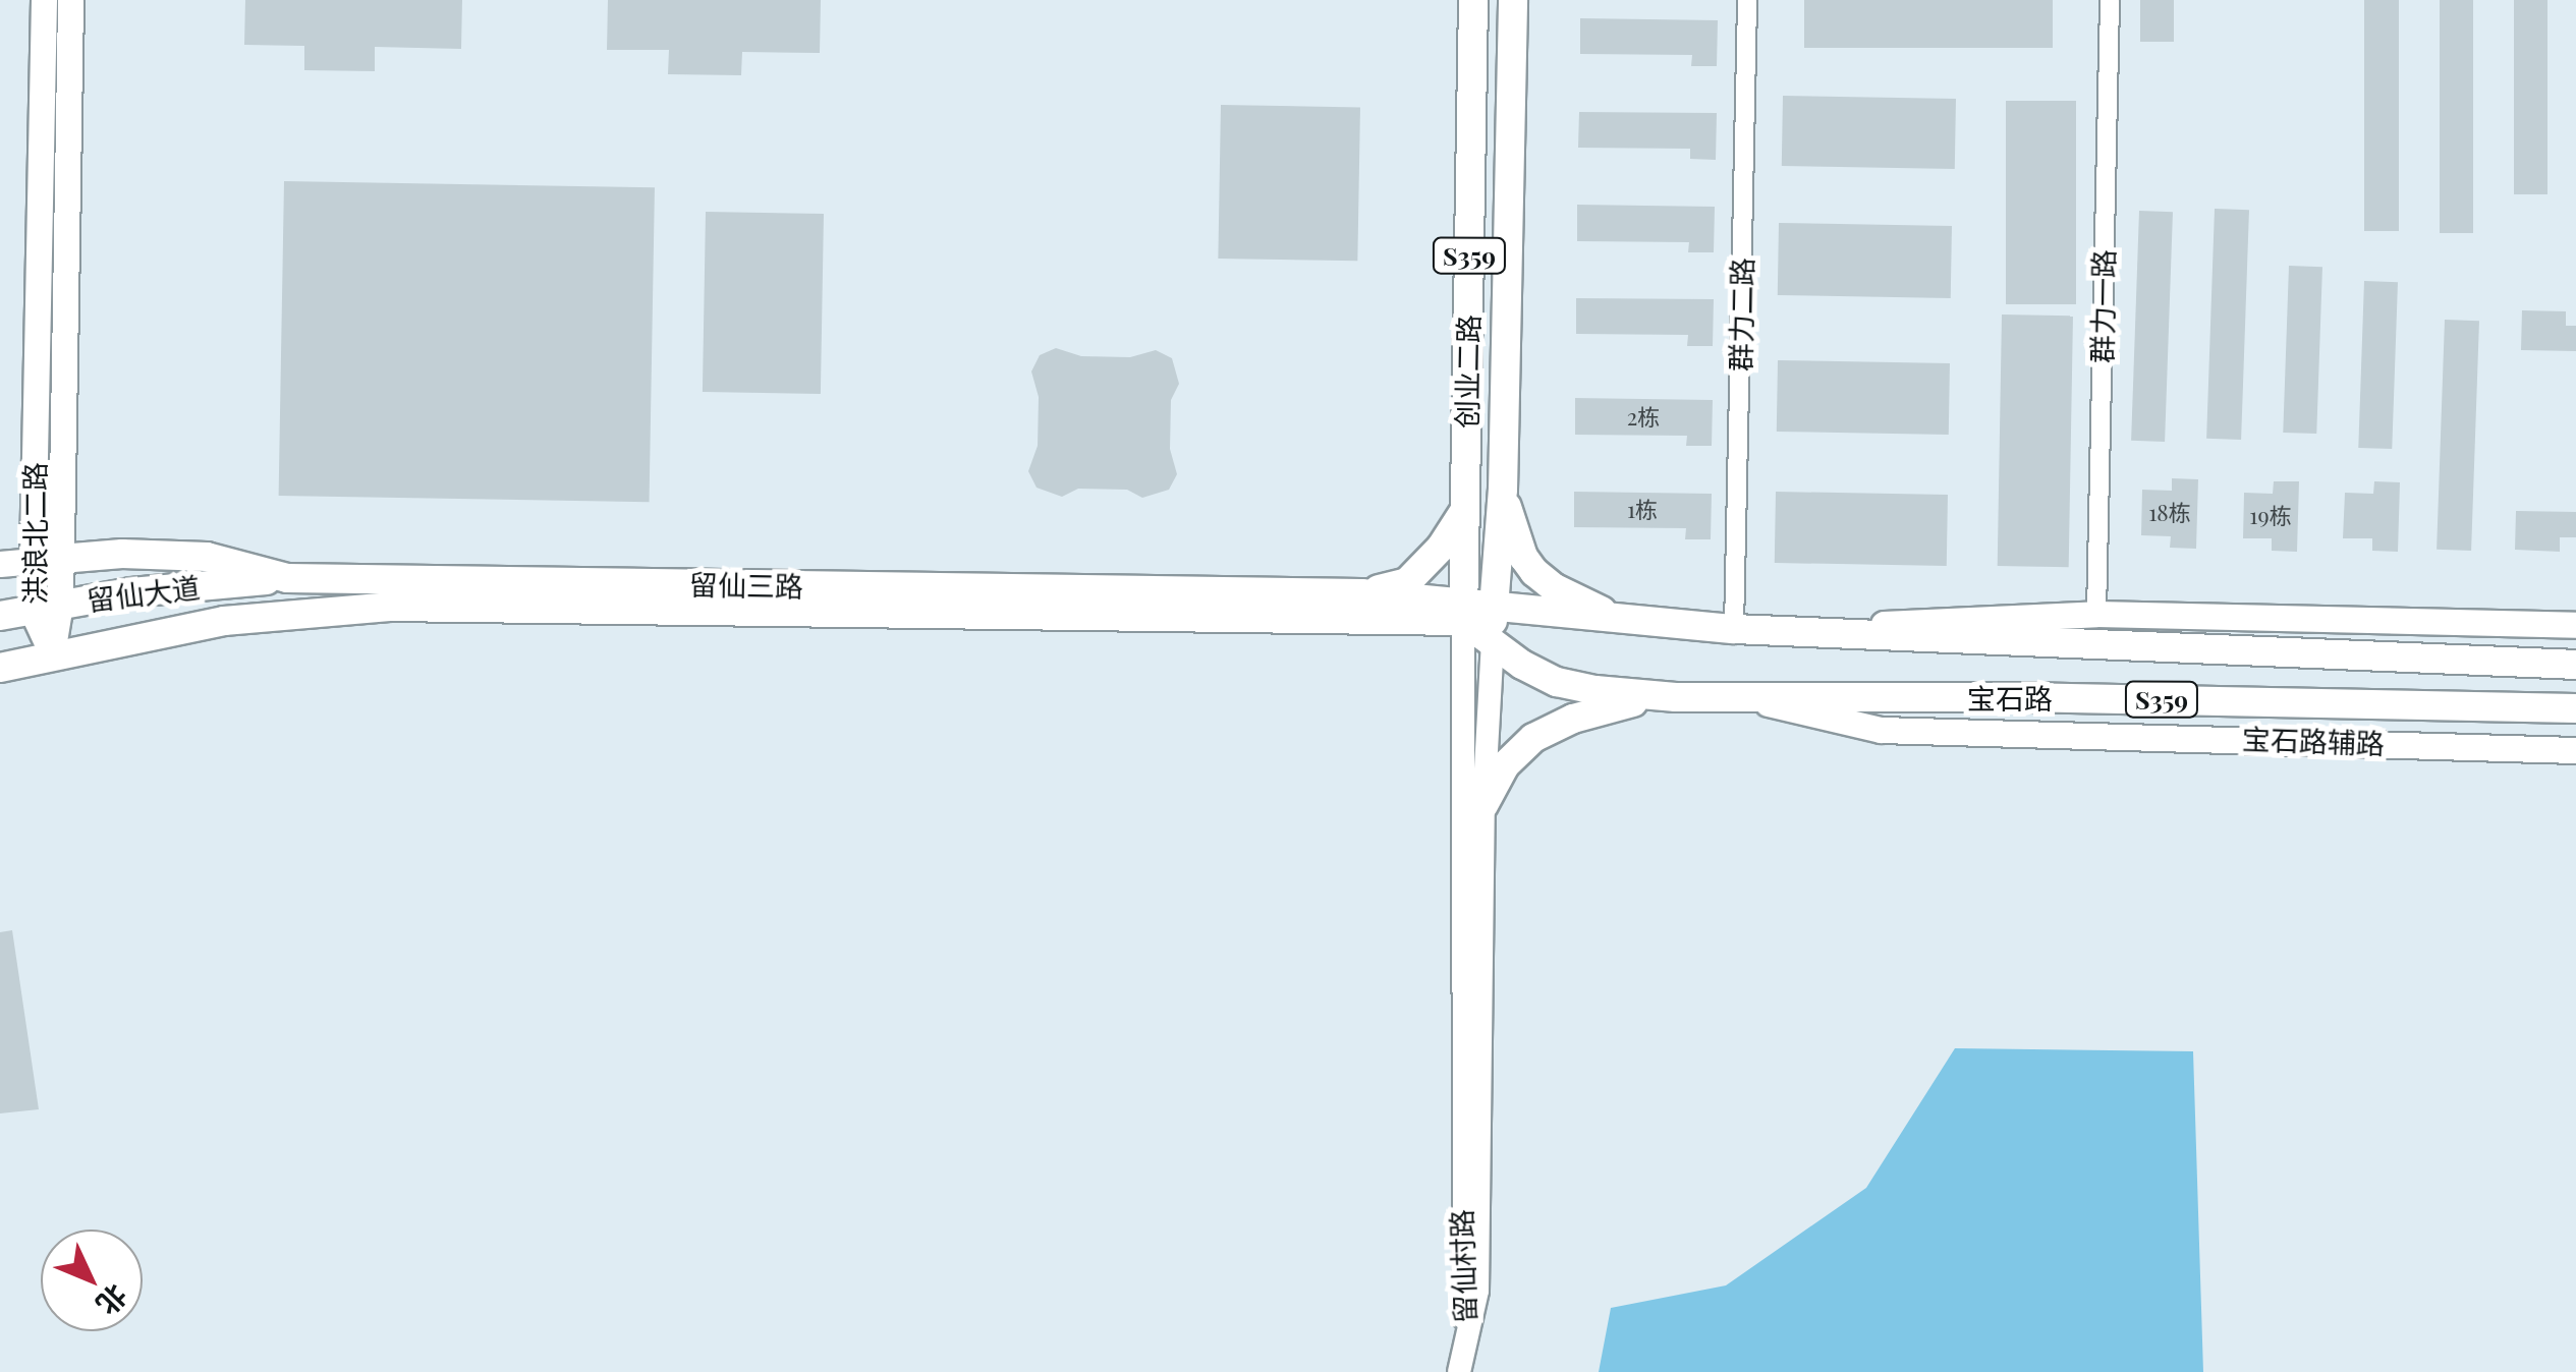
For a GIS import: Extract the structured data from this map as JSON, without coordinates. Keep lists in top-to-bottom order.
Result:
{
  "streets": {
    "main road": [
      "S359",
      "创业二路",
      "洪浪北二路",
      "留仙三路",
      "留仙大道",
      "宝石路",
      "宝石路辅路"
    ],
    "street": ["群力一路", "群力二路", "留仙村路"]
  },
  "crossings": [
    ["群力二路", "宝石路"],
    ["创业二路", "留仙三路"],
    ["创业二路", "宝石路"],
    ["创业二路", "留仙村路"],
    ["洪浪北二路", "留仙三路"],
    ["洪浪北二路", "留仙大道"],
    ["留仙三路", "留仙大道"],
    ["留仙三路", "宝石路"],
    ["留仙三路", "留仙村路"],
    ["宝石路", "宝石路辅路"],
    ["宝石路", "留仙村路"]
  ],
  "house_numbers": [
    "2栋",
    "1栋",
    "18栋",
    "19栋"
  ],
  "north": "bottom right"
}
